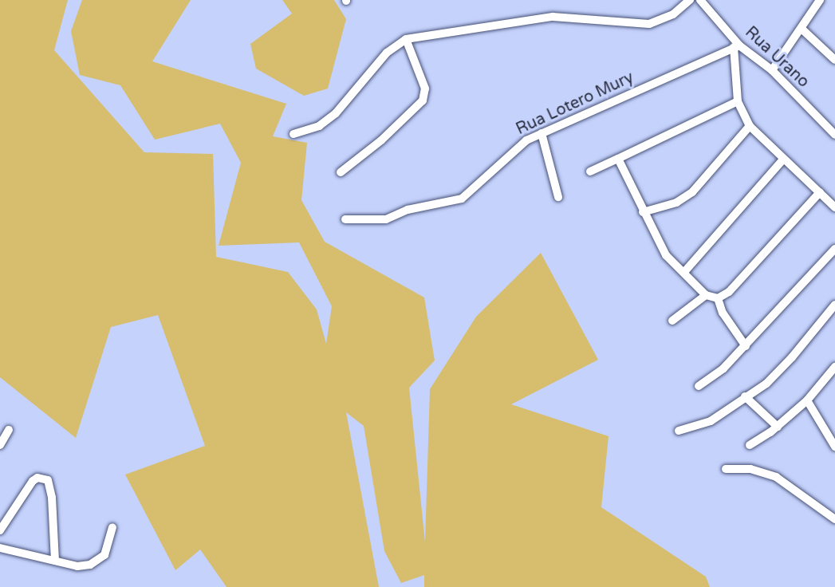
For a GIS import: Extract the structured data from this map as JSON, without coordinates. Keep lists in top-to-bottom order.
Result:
{
  "streets": {
    "street": ["Rua Urano", "Rua Lotero Mury"]
  },
  "crossings": [
    ["Rua Urano", "Rua Lotero Mury"]
  ]
}
